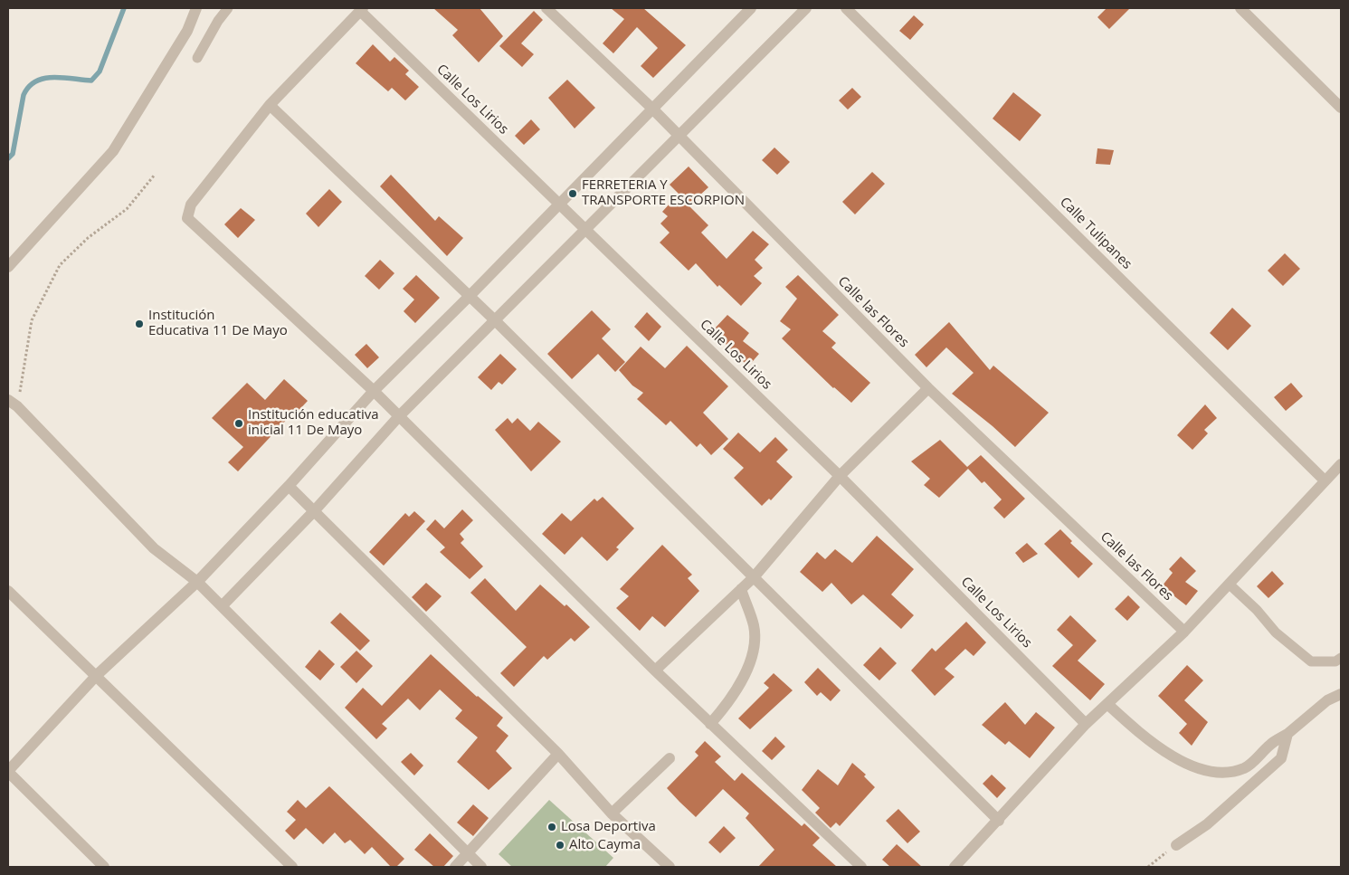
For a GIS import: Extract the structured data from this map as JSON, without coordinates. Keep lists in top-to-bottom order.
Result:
{
  "streets": {
    "street": ["Calle Los Lirios", "Calle Tulipanes", "Calle las Flores"]
  },
  "places": [
    "FERRETERIA Y TRANSPORTE ESCORPION",
    "Institución Educativa 11 De Mayo",
    "Institución educativa inicial 11 De Mayo",
    "Losa Deportiva",
    "Alto Cayma"
  ]
}
